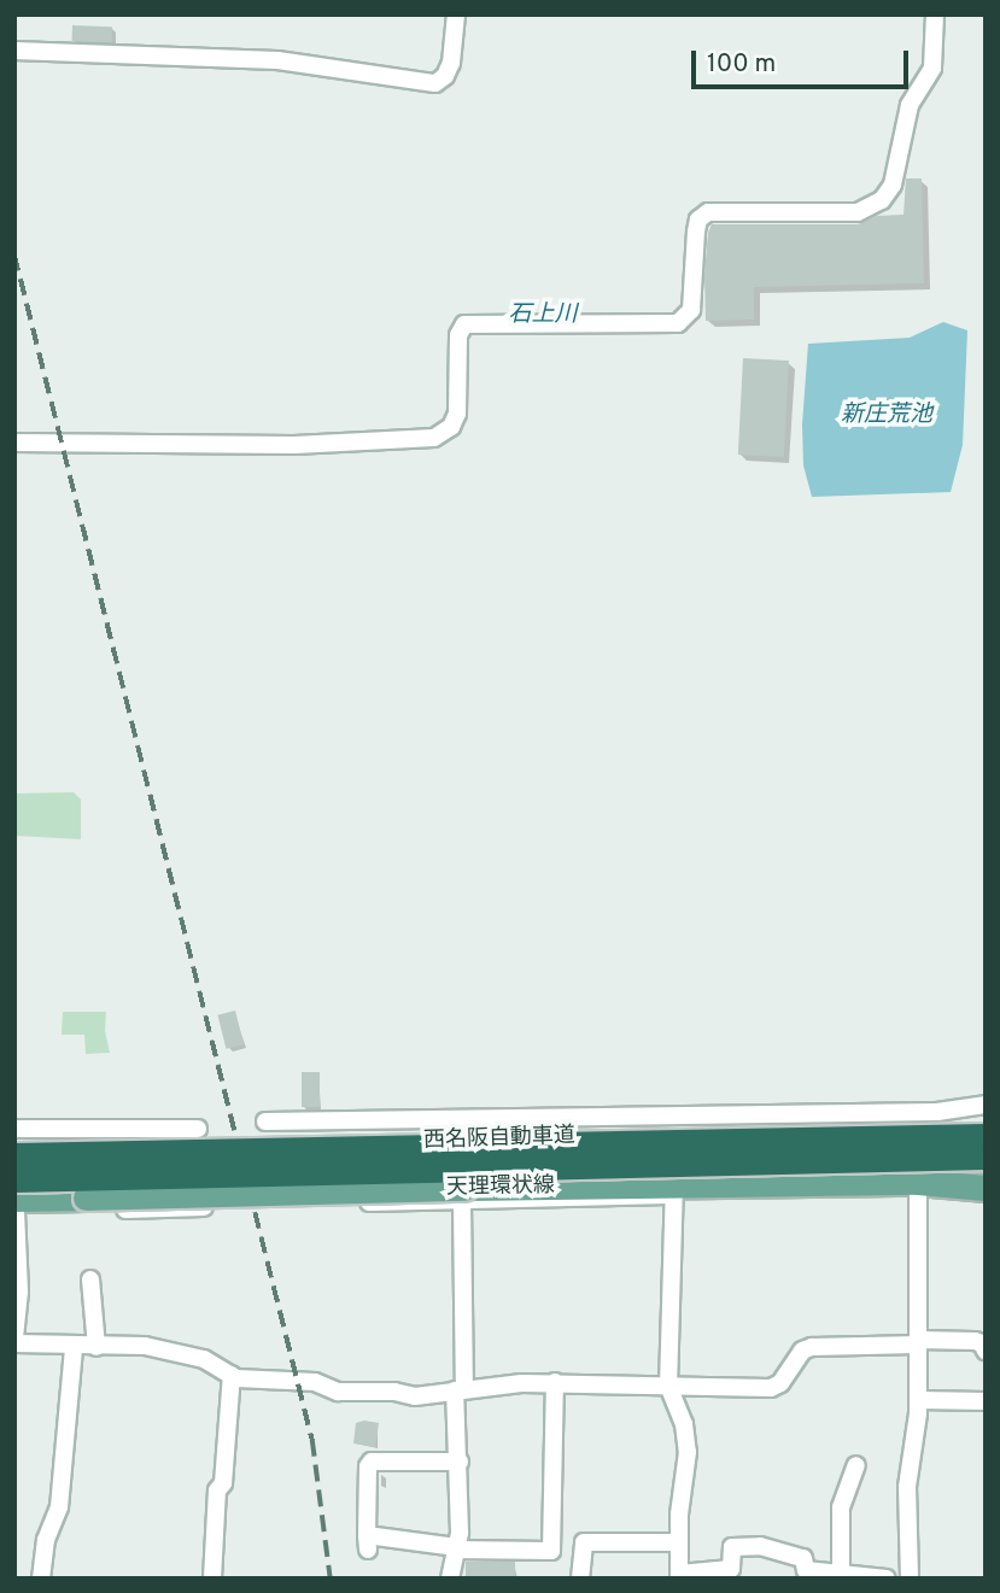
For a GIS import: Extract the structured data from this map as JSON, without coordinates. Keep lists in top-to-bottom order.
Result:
{
  "streets": {
    "highway": ["西名阪自動車道"],
    "main road": ["天理環状線"]
  },
  "water": ["石上川", "新庄荒池"],
  "scale_bar": "100 m"
}
